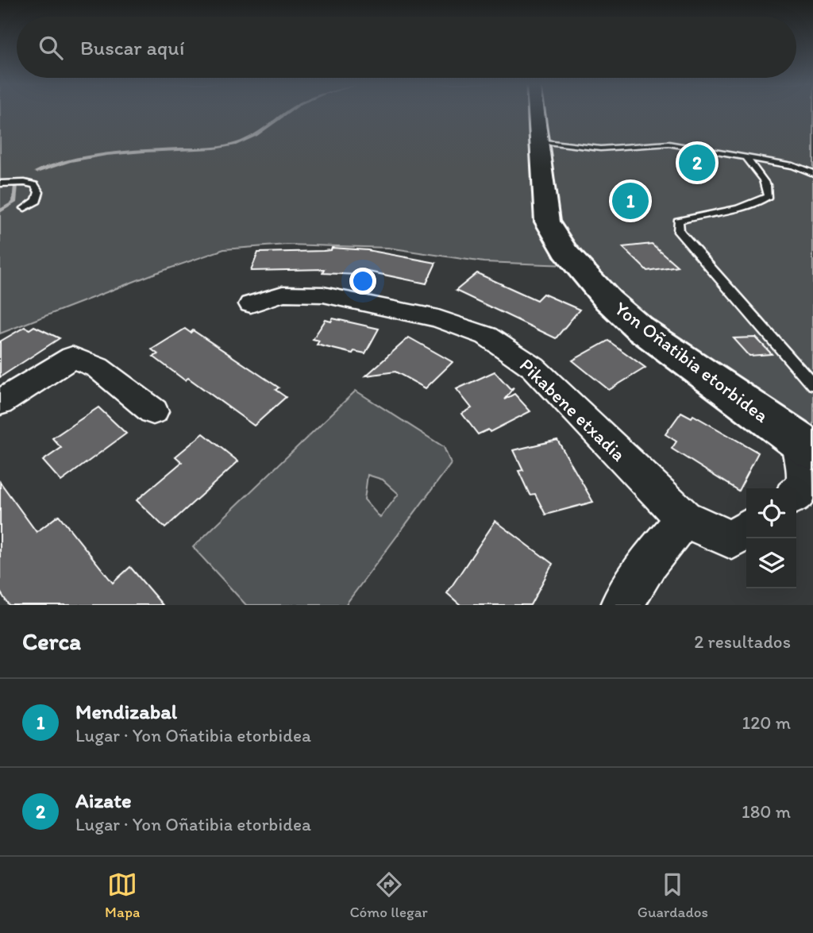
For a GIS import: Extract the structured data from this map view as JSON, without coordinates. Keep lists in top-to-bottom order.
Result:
{
  "streets": {
    "main road": ["Yon Oñatibia etorbidea"],
    "street": ["Pikabene etxadia"]
  },
  "page": {
    "search": "Buscar aquí",
    "pins": ["2", "1"],
    "heading": ["Cerca", "2 resultados"],
    "list": [
      {
        "mark": "1",
        "name": "Mendizabal",
        "note": "Lugar · Yon Oñatibia etorbidea",
        "value": "120 m"
      },
      {
        "mark": "2",
        "name": "Aizate",
        "note": "Lugar · Yon Oñatibia etorbidea",
        "value": "180 m"
      }
    ],
    "nav": ["Mapa", "Cómo llegar", "Guardados"]
  }
}
